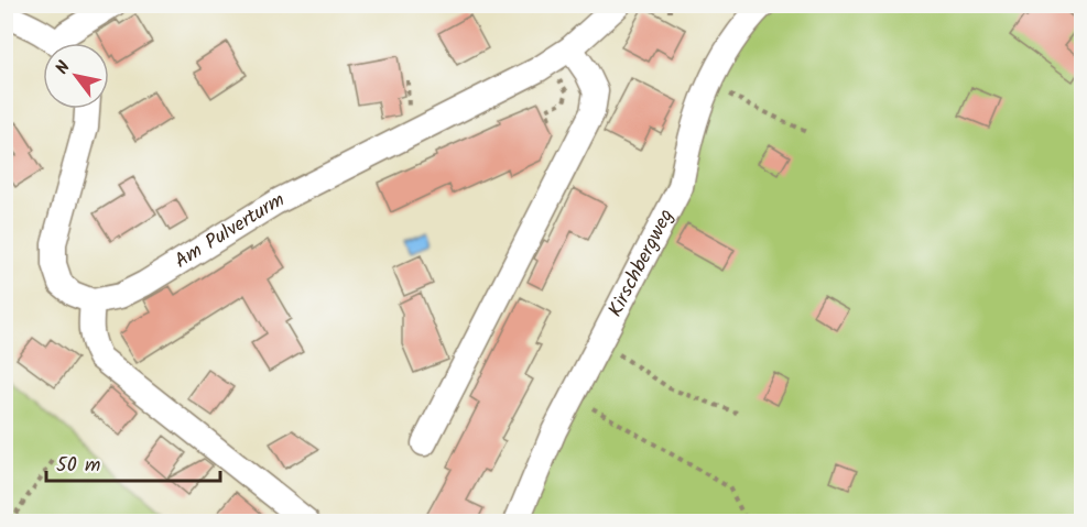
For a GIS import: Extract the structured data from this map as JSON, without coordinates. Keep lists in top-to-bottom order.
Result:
{
  "streets": {
    "street": ["Am Pulverturm", "Kirschbergweg"]
  },
  "scale_bar": "50 m",
  "north": "top left"
}
